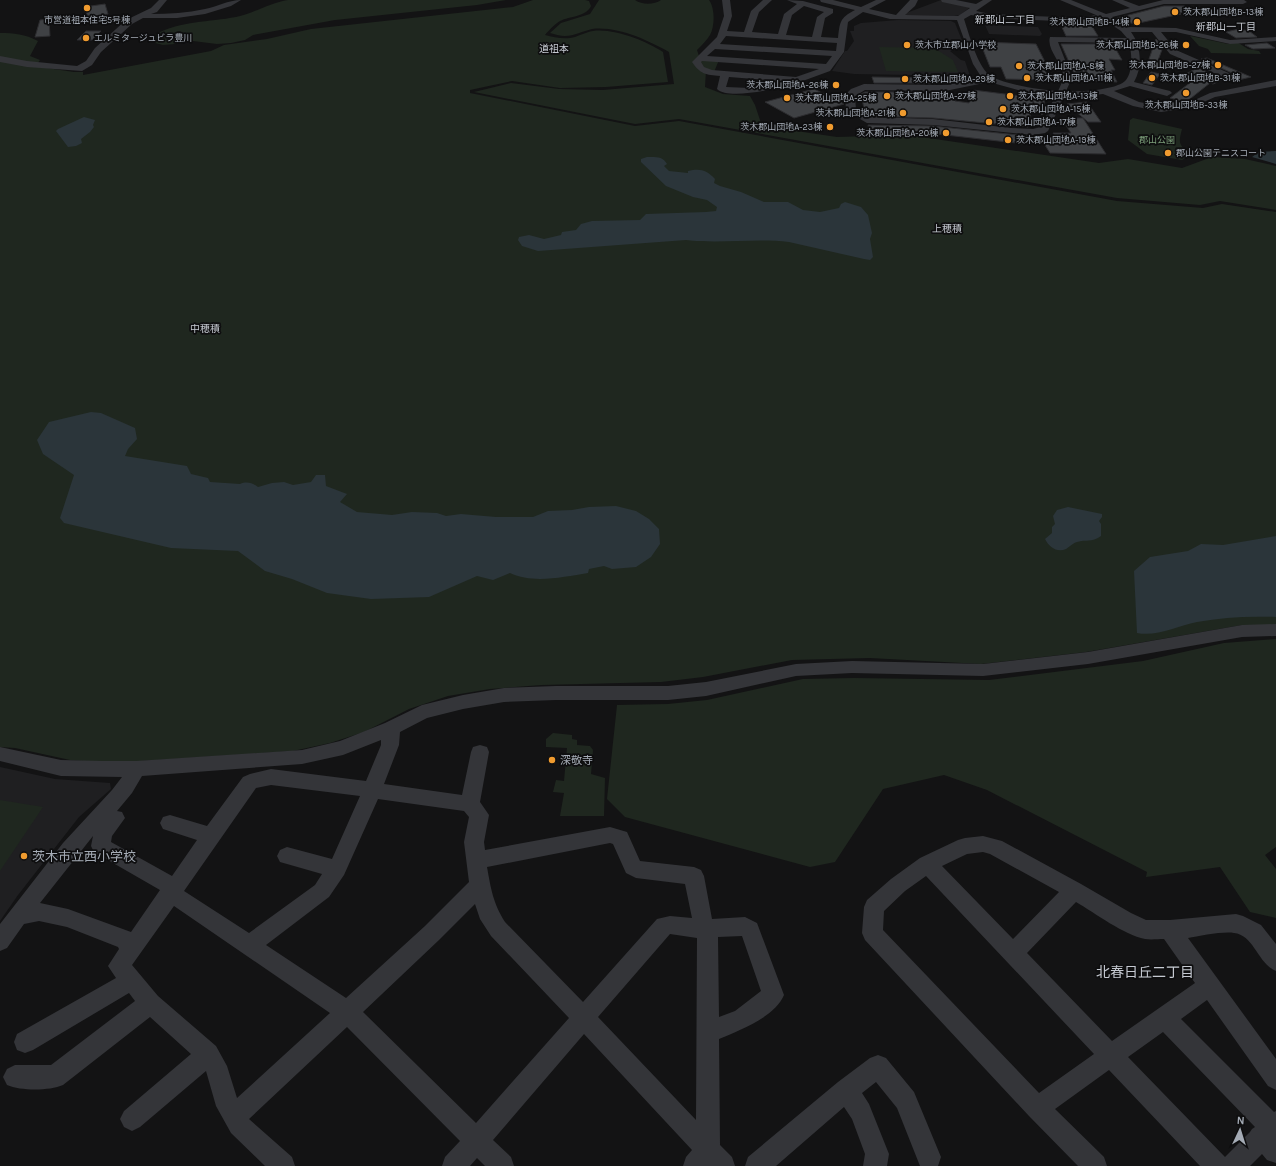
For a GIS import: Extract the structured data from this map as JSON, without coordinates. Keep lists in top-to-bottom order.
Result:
{
  "districts": [
    "新郡山二丁目",
    "新郡山一丁目",
    "道祖本",
    "上穂積",
    "中穂積",
    "北春日丘二丁目"
  ],
  "parks": ["郡山公園"],
  "places": [
    "市営道祖本住宅5号棟",
    "茨木郡山団地B-13棟",
    "茨木郡山団地B-14棟",
    "エルミタージュビラ豊川",
    "茨木市立郡山小学校",
    "茨木郡山団地B-26棟",
    "茨木郡山団地B-27棟",
    "茨木郡山団地A-8棟",
    "茨木郡山団地A-11棟",
    "茨木郡山団地B-31棟",
    "茨木郡山団地A-29棟",
    "茨木郡山団地A-26棟",
    "茨木郡山団地B-33棟",
    "茨木郡山団地A-27棟",
    "茨木郡山団地A-13棟",
    "茨木郡山団地A-25棟",
    "茨木郡山団地A-15棟",
    "茨木郡山団地A-21棟",
    "茨木郡山団地A-17棟",
    "茨木郡山団地A-23棟",
    "茨木郡山団地A-20棟",
    "茨木郡山団地A-19棟",
    "郡山公園テニスコート",
    "深敬寺",
    "茨木市立西小学校"
  ],
  "north": "top"
}
